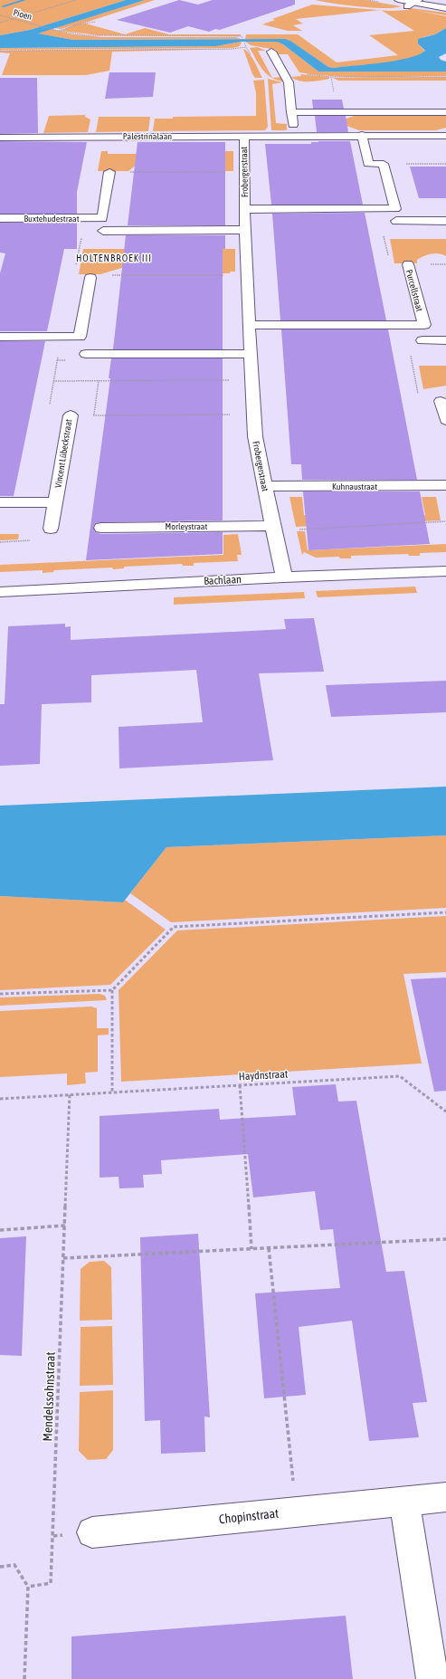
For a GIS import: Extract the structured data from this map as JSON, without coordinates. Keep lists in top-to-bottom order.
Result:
{
  "streets": {
    "street": [
      "Palestrinalaan",
      "Frobergerstraat",
      "Buxtehudestraat",
      "Purcellstraat",
      "Vincent Lübeckstraat",
      "Kuhnaustraat",
      "Morleystraat",
      "Bachlaan",
      "Chopinstraat"
    ],
    "path": ["Pioen", "Haydnstraat", "Mendelssohnstraat"]
  },
  "crossings": [
    ["Palestrinalaan", "Frobergerstraat"],
    ["Frobergerstraat", "Purcellstraat"],
    ["Frobergerstraat", "Kuhnaustraat"],
    ["Frobergerstraat", "Morleystraat"],
    ["Frobergerstraat", "Bachlaan"],
    ["Haydnstraat", "Mendelssohnstraat"]
  ],
  "districts": ["HOLTENBROEK III"]
}
